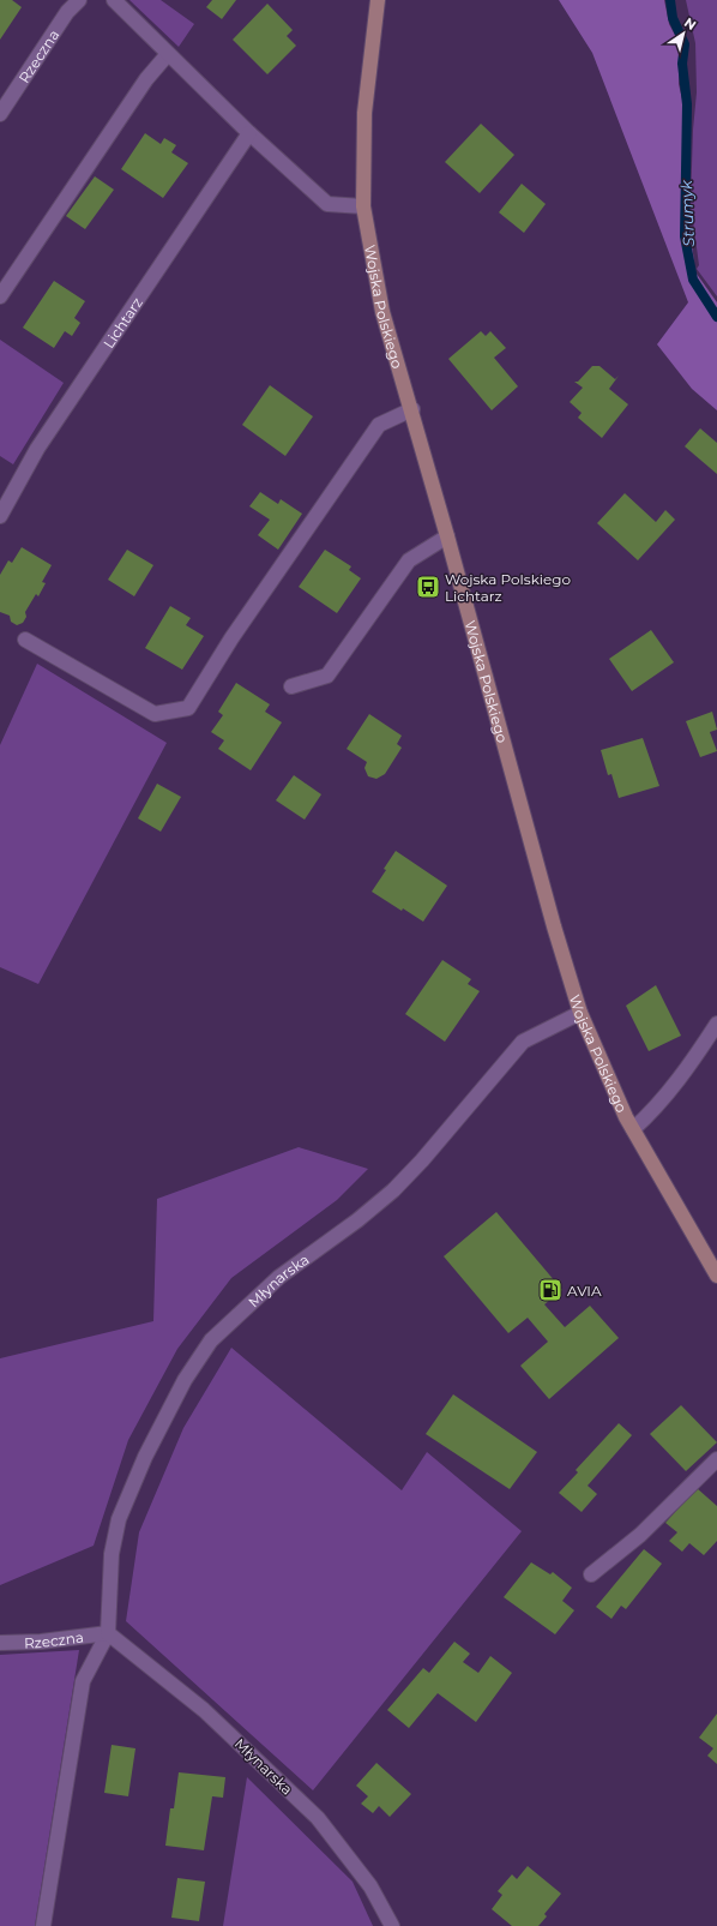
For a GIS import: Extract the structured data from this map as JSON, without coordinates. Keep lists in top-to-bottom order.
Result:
{
  "streets": {
    "street": [
      "Rzeczna",
      "Wojska Polskiego",
      "Lichtarz",
      "Młynarska"
    ]
  },
  "crossings": [
    ["Rzeczna", "Młynarska"],
    ["Wojska Polskiego", "Młynarska"]
  ],
  "water": ["Strumyk"],
  "places": {
    "bus stop": ["Wojska Polskiego Lichtarz"],
    "fuel station": ["AVIA"]
  },
  "north": "top right"
}
